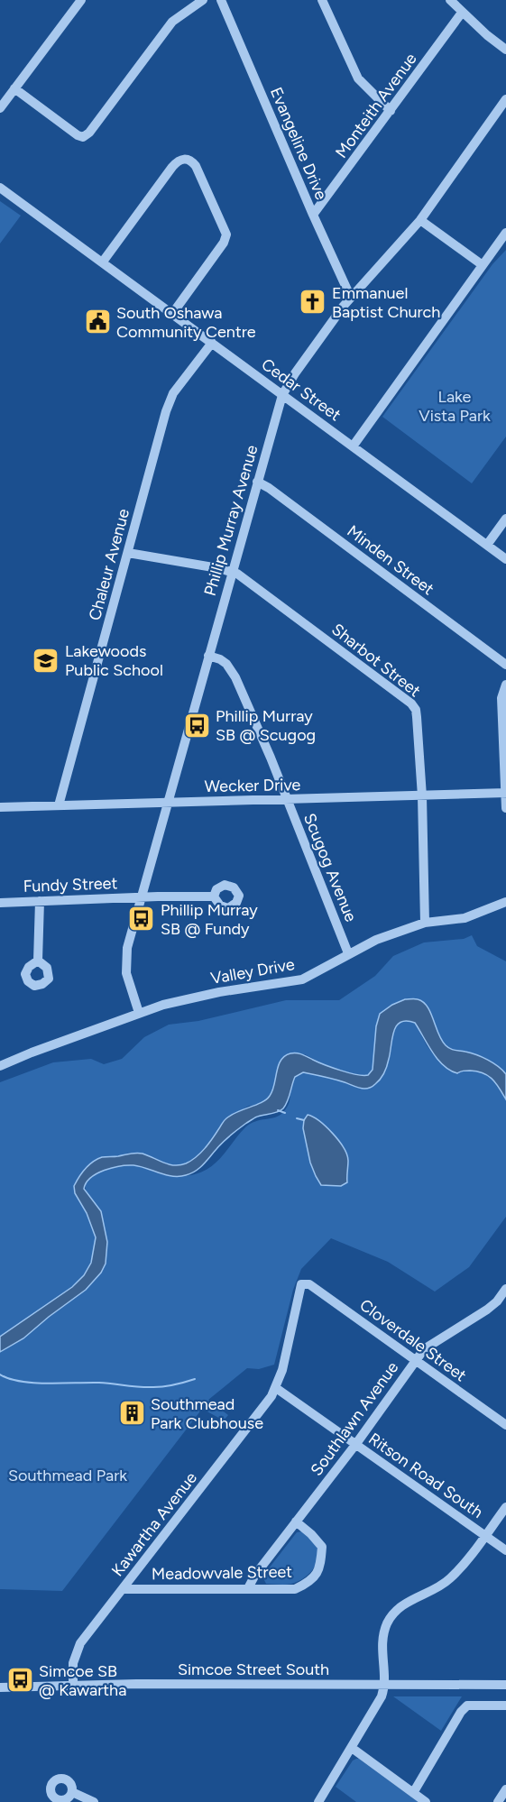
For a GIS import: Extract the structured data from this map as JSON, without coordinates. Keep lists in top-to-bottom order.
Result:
{
  "streets": {
    "street": [
      "Monteith Avenue",
      "Evangeline Drive",
      "Cedar Street",
      "Phillip Murray Avenue",
      "Minden Street",
      "Chaleur Avenue",
      "Sharbot Street",
      "Wecker Drive",
      "Scugog Avenue",
      "Fundy Street",
      "Valley Drive",
      "Cloverdale Street",
      "Southlawn Avenue",
      "Ritson Road South",
      "Kawartha Avenue",
      "Meadowvale Street",
      "Simcoe Street South"
    ]
  },
  "crossings": [
    ["Monteith Avenue", "Evangeline Drive"],
    ["Evangeline Drive", "Phillip Murray Avenue"],
    ["Cedar Street", "Phillip Murray Avenue"],
    ["Cedar Street", "Chaleur Avenue"],
    ["Phillip Murray Avenue", "Minden Street"],
    ["Phillip Murray Avenue", "Sharbot Street"],
    ["Phillip Murray Avenue", "Wecker Drive"],
    ["Phillip Murray Avenue", "Scugog Avenue"],
    ["Phillip Murray Avenue", "Fundy Street"],
    ["Phillip Murray Avenue", "Valley Drive"],
    ["Chaleur Avenue", "Sharbot Street"],
    ["Chaleur Avenue", "Wecker Drive"],
    ["Sharbot Street", "Wecker Drive"],
    ["Sharbot Street", "Valley Drive"],
    ["Wecker Drive", "Scugog Avenue"],
    ["Scugog Avenue", "Valley Drive"],
    ["Cloverdale Street", "Southlawn Avenue"],
    ["Cloverdale Street", "Kawartha Avenue"],
    ["Southlawn Avenue", "Ritson Road South"],
    ["Southlawn Avenue", "Meadowvale Street"],
    ["Ritson Road South", "Kawartha Avenue"],
    ["Kawartha Avenue", "Meadowvale Street"],
    ["Kawartha Avenue", "Simcoe Street South"]
  ],
  "parks": ["Lake Vista Park", "Southmead Park"],
  "places": {
    "church": ["Emmanuel Baptist Church"],
    "public building": ["South Oshawa Community Centre"],
    "school or university": ["Lakewoods Public School"],
    "bus stop": ["Phillip Murray SB @ Scugog", "Phillip Murray SB @ Fundy", "Simcoe SB @ Kawartha"],
    "building": ["Southmead Park Clubhouse"]
  }
}
